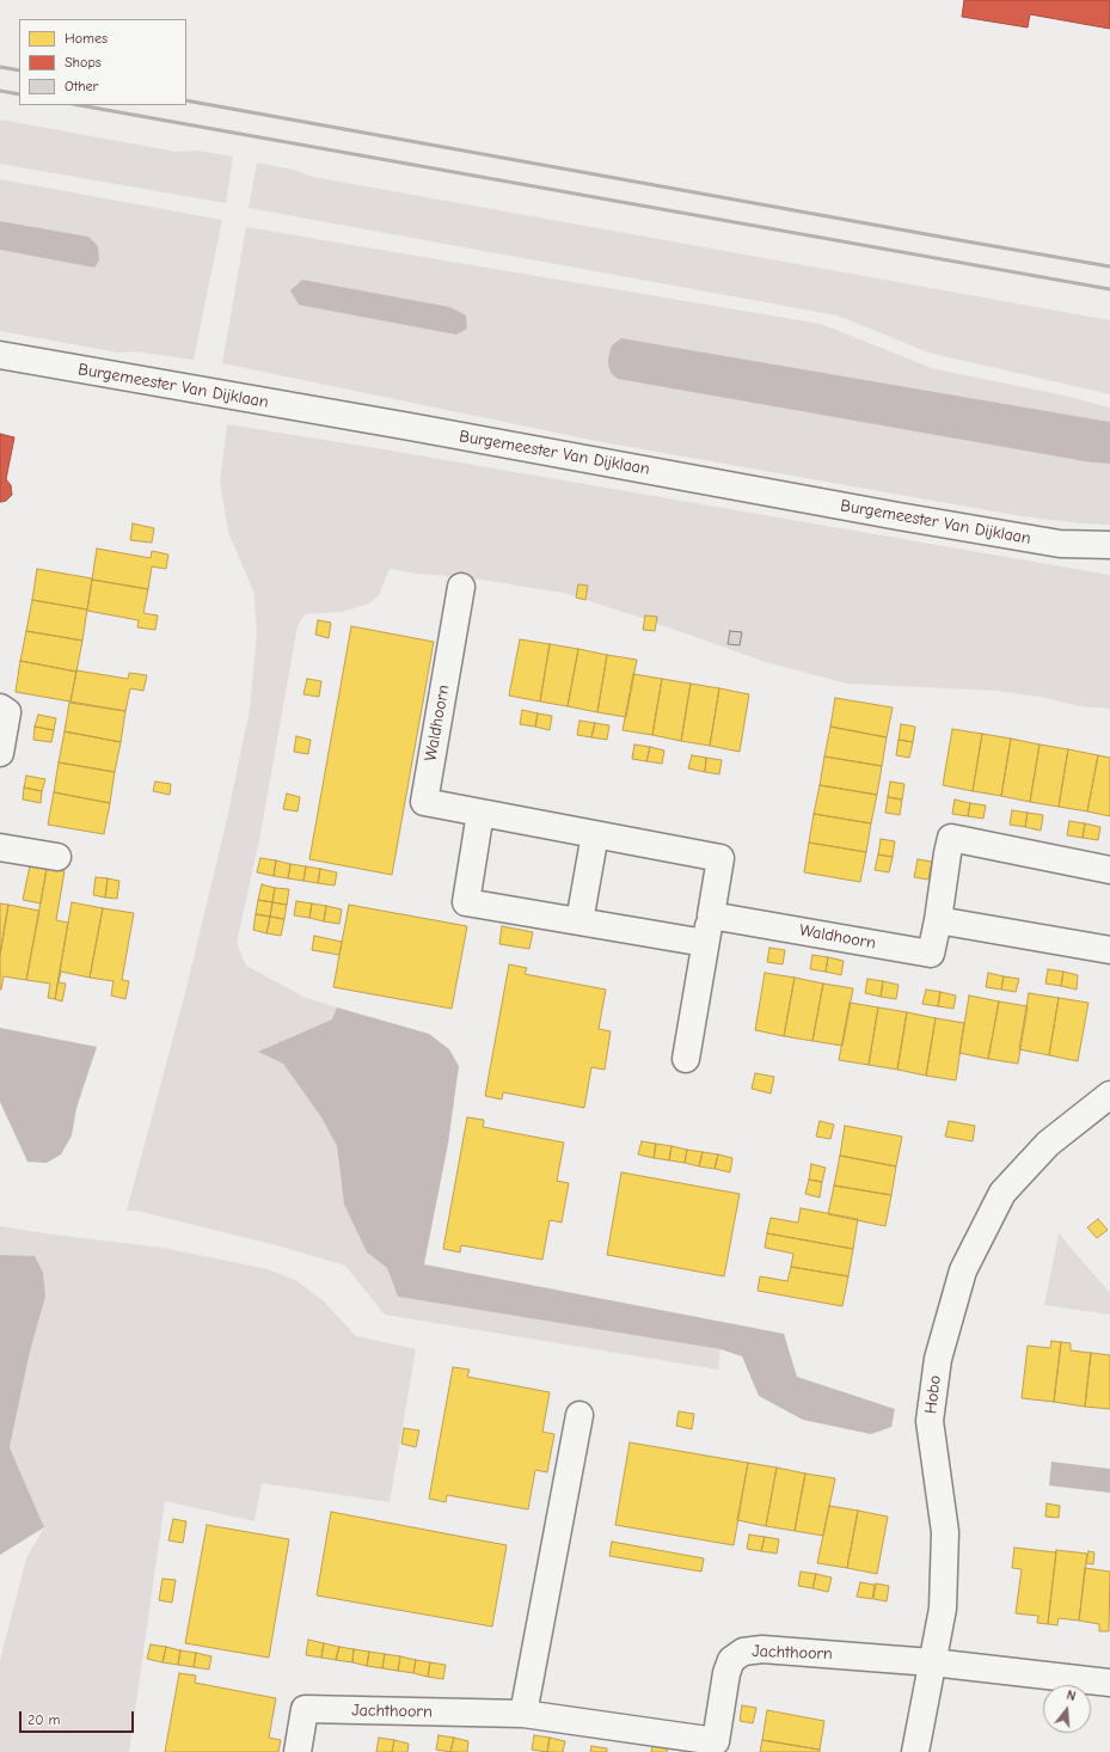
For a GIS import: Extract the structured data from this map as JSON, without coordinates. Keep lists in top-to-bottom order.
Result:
{
  "streets": {
    "street": [
      "Burgemeester Van Dijklaan",
      "Waldhoorn",
      "Hobo",
      "Jachthoorn"
    ]
  },
  "crossings": [
    ["Hobo", "Jachthoorn"]
  ],
  "legend": ["Homes", "Shops", "Other"],
  "scale_bar": "20 m",
  "north": "top"
}
